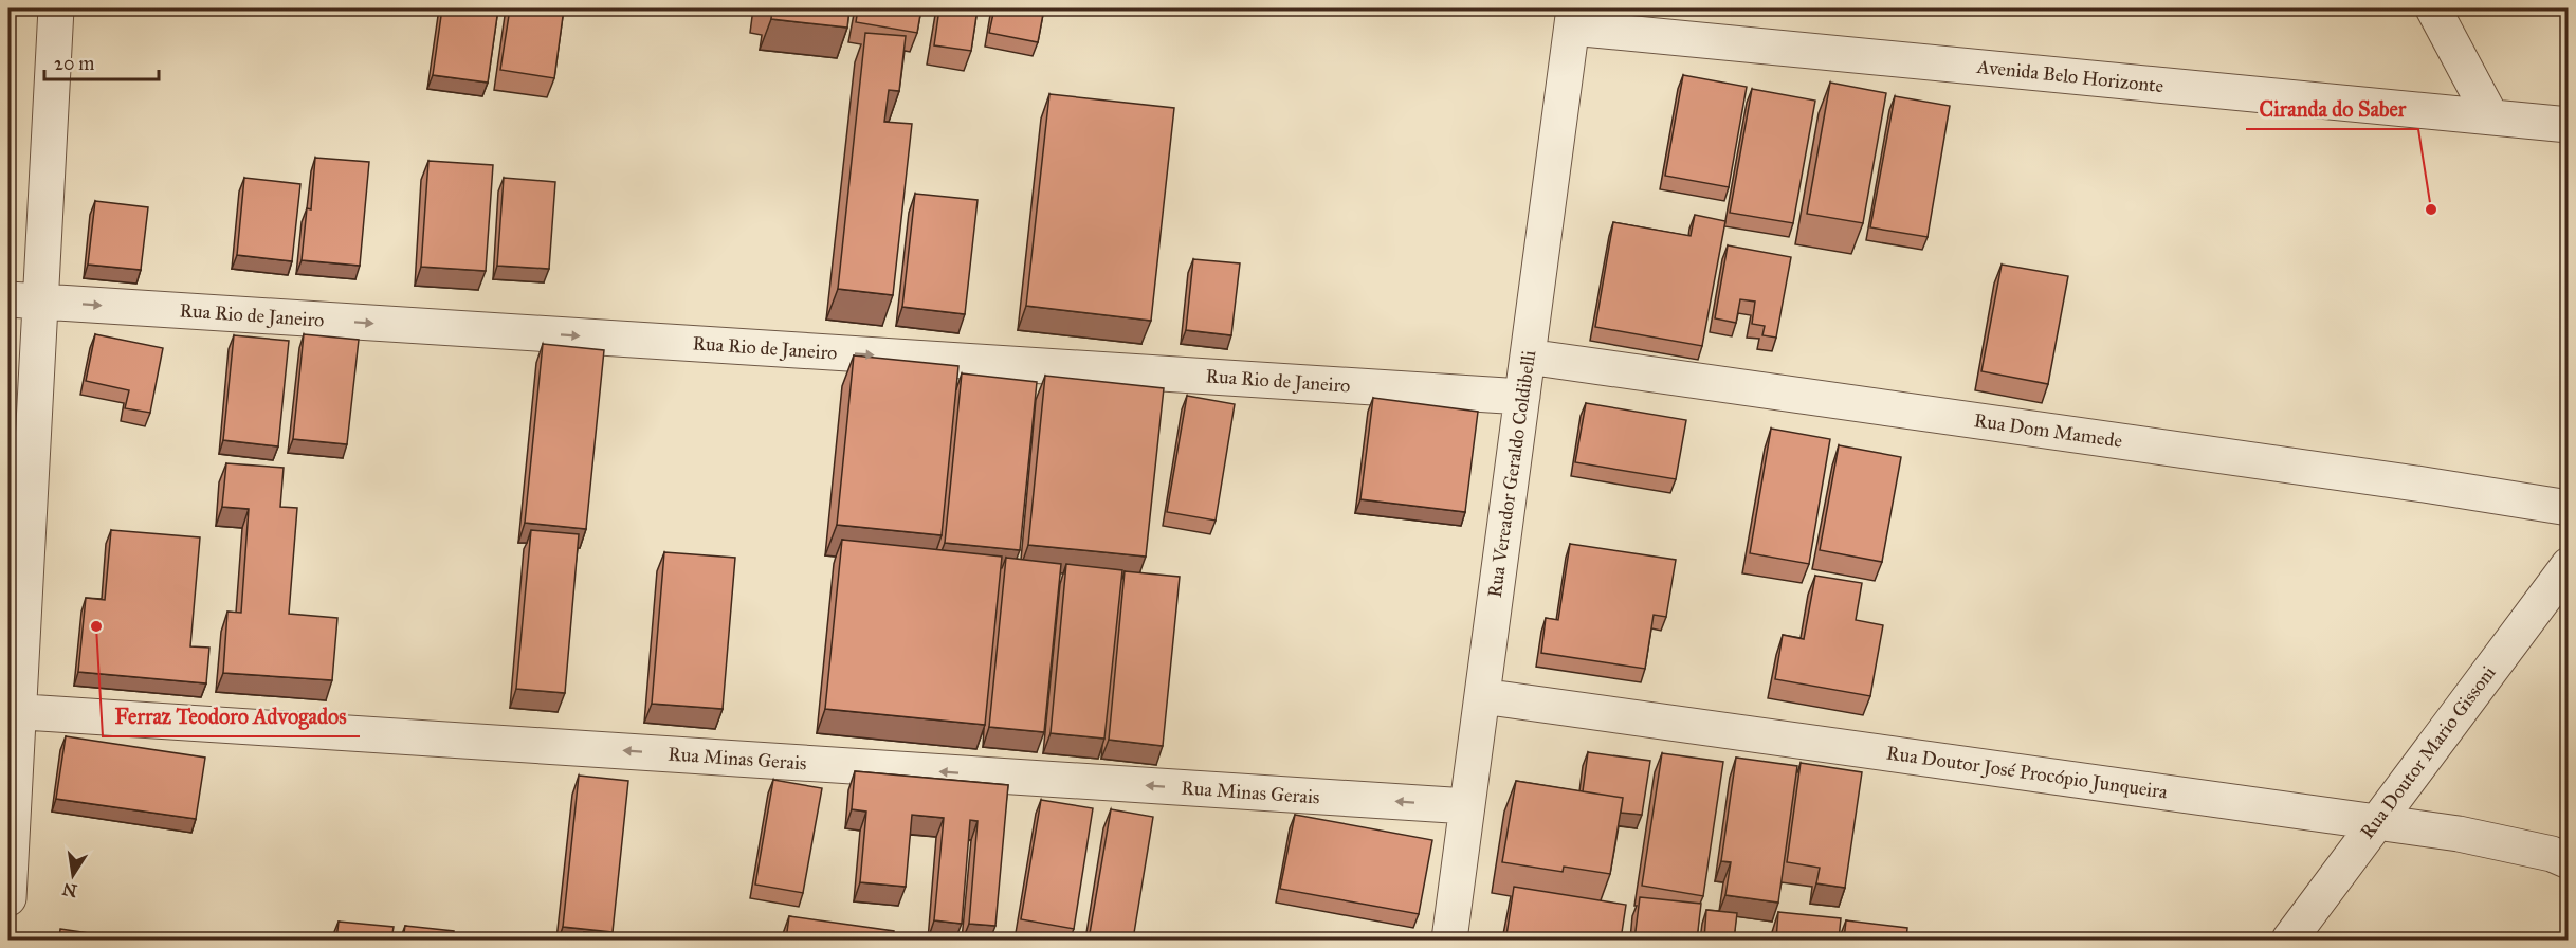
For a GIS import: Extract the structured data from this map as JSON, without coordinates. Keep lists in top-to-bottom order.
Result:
{
  "streets": {
    "street": [
      "Avenida Belo Horizonte",
      "Rua Rio de Janeiro",
      "Rua Dom Mamede",
      "Rua Vereador Geraldo Coldibelli",
      "Rua Doutor Mario Gissoni",
      "Rua Minas Gerais",
      "Rua Doutor José Procópio Junqueira"
    ]
  },
  "crossings": [
    ["Avenida Belo Horizonte", "Rua Vereador Geraldo Coldibelli"],
    ["Rua Rio de Janeiro", "Rua Vereador Geraldo Coldibelli"],
    ["Rua Dom Mamede", "Rua Vereador Geraldo Coldibelli"],
    ["Rua Vereador Geraldo Coldibelli", "Rua Minas Gerais"],
    ["Rua Vereador Geraldo Coldibelli", "Rua Doutor José Procópio Junqueira"],
    ["Rua Doutor Mario Gissoni", "Rua Doutor José Procópio Junqueira"]
  ],
  "one_way": ["Rua Rio de Janeiro", "Rua Minas Gerais"],
  "places": ["Ciranda do Saber", "Ferraz Teodoro Advogados"],
  "scale_bar": "20 m",
  "north": "bottom"
}
